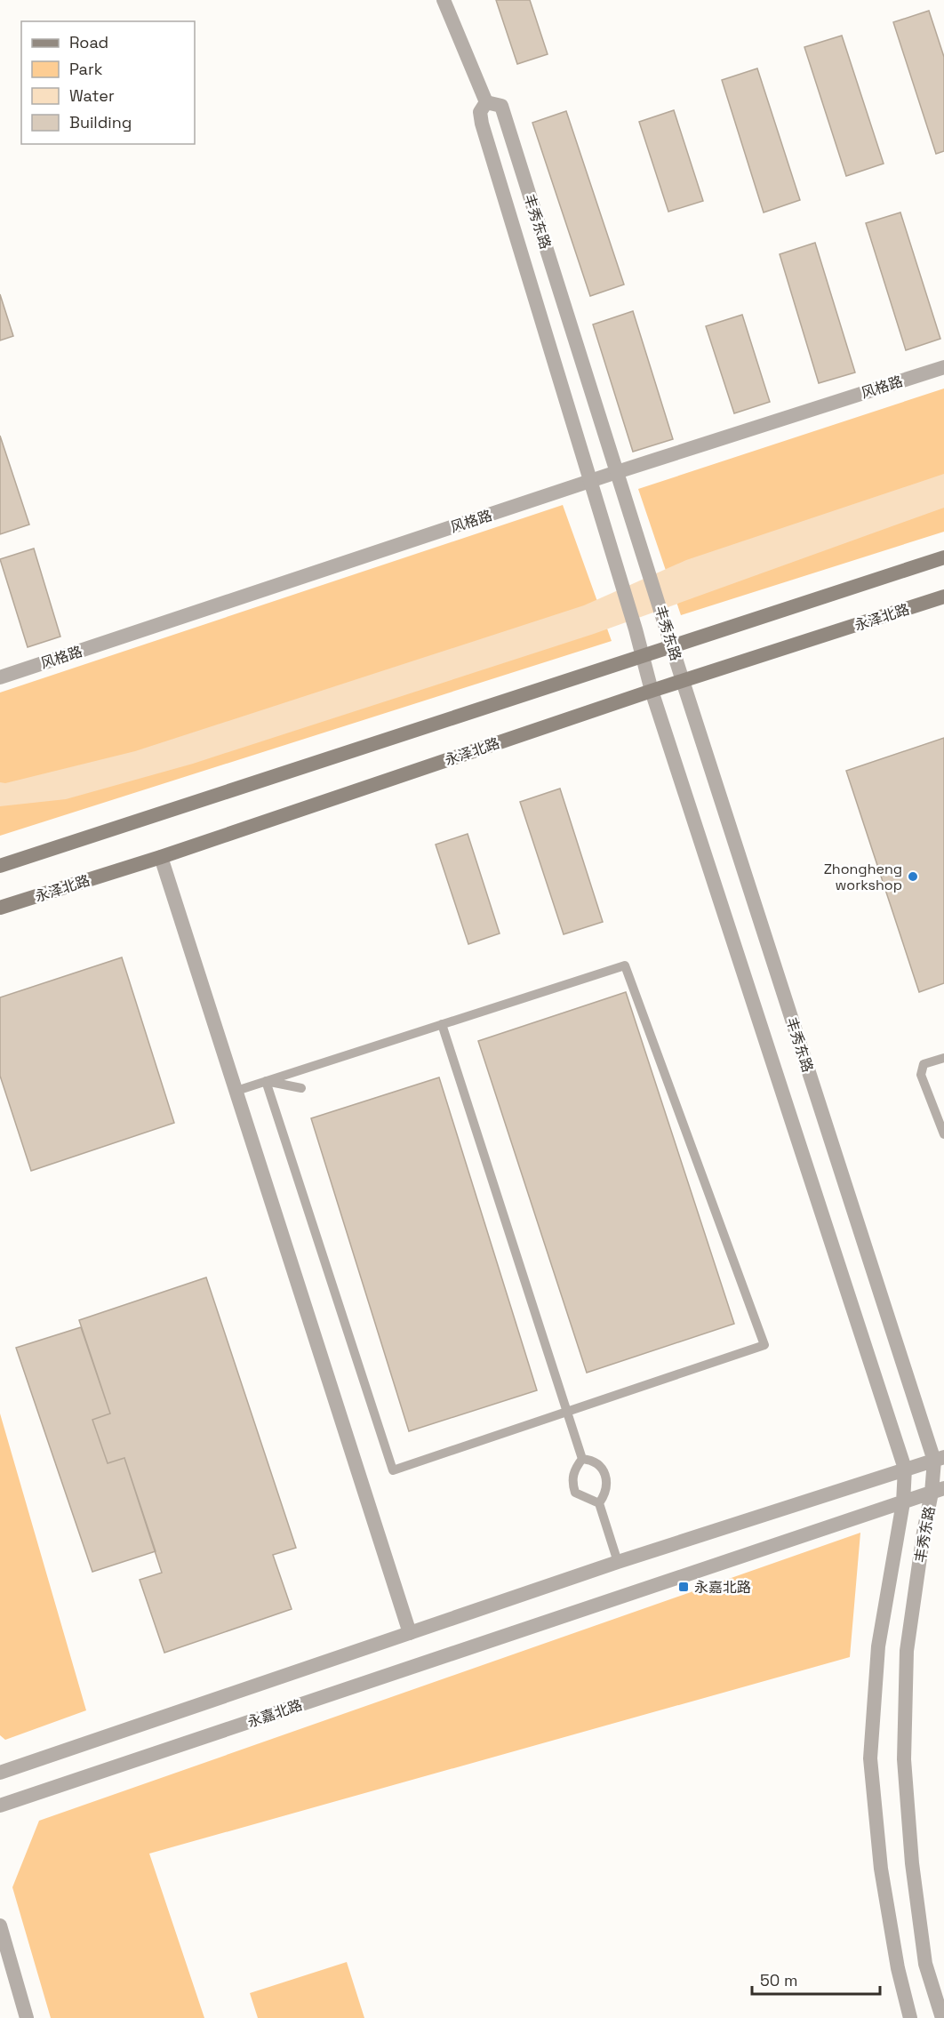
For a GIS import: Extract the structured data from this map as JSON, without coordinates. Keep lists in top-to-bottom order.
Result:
{
  "streets": {
    "main road": ["永泽北路"],
    "street": ["丰秀东路", "风格路", "永嘉北路"]
  },
  "crossings": [
    ["丰秀东路", "风格路"],
    ["丰秀东路", "永泽北路"],
    ["丰秀东路", "永嘉北路"]
  ],
  "places": {
    "other": ["Zhongheng workshop"],
    "transit": ["永嘉北路"]
  },
  "legend": [
    "Road",
    "Park",
    "Water",
    "Building"
  ],
  "scale_bar": "50 m"
}
